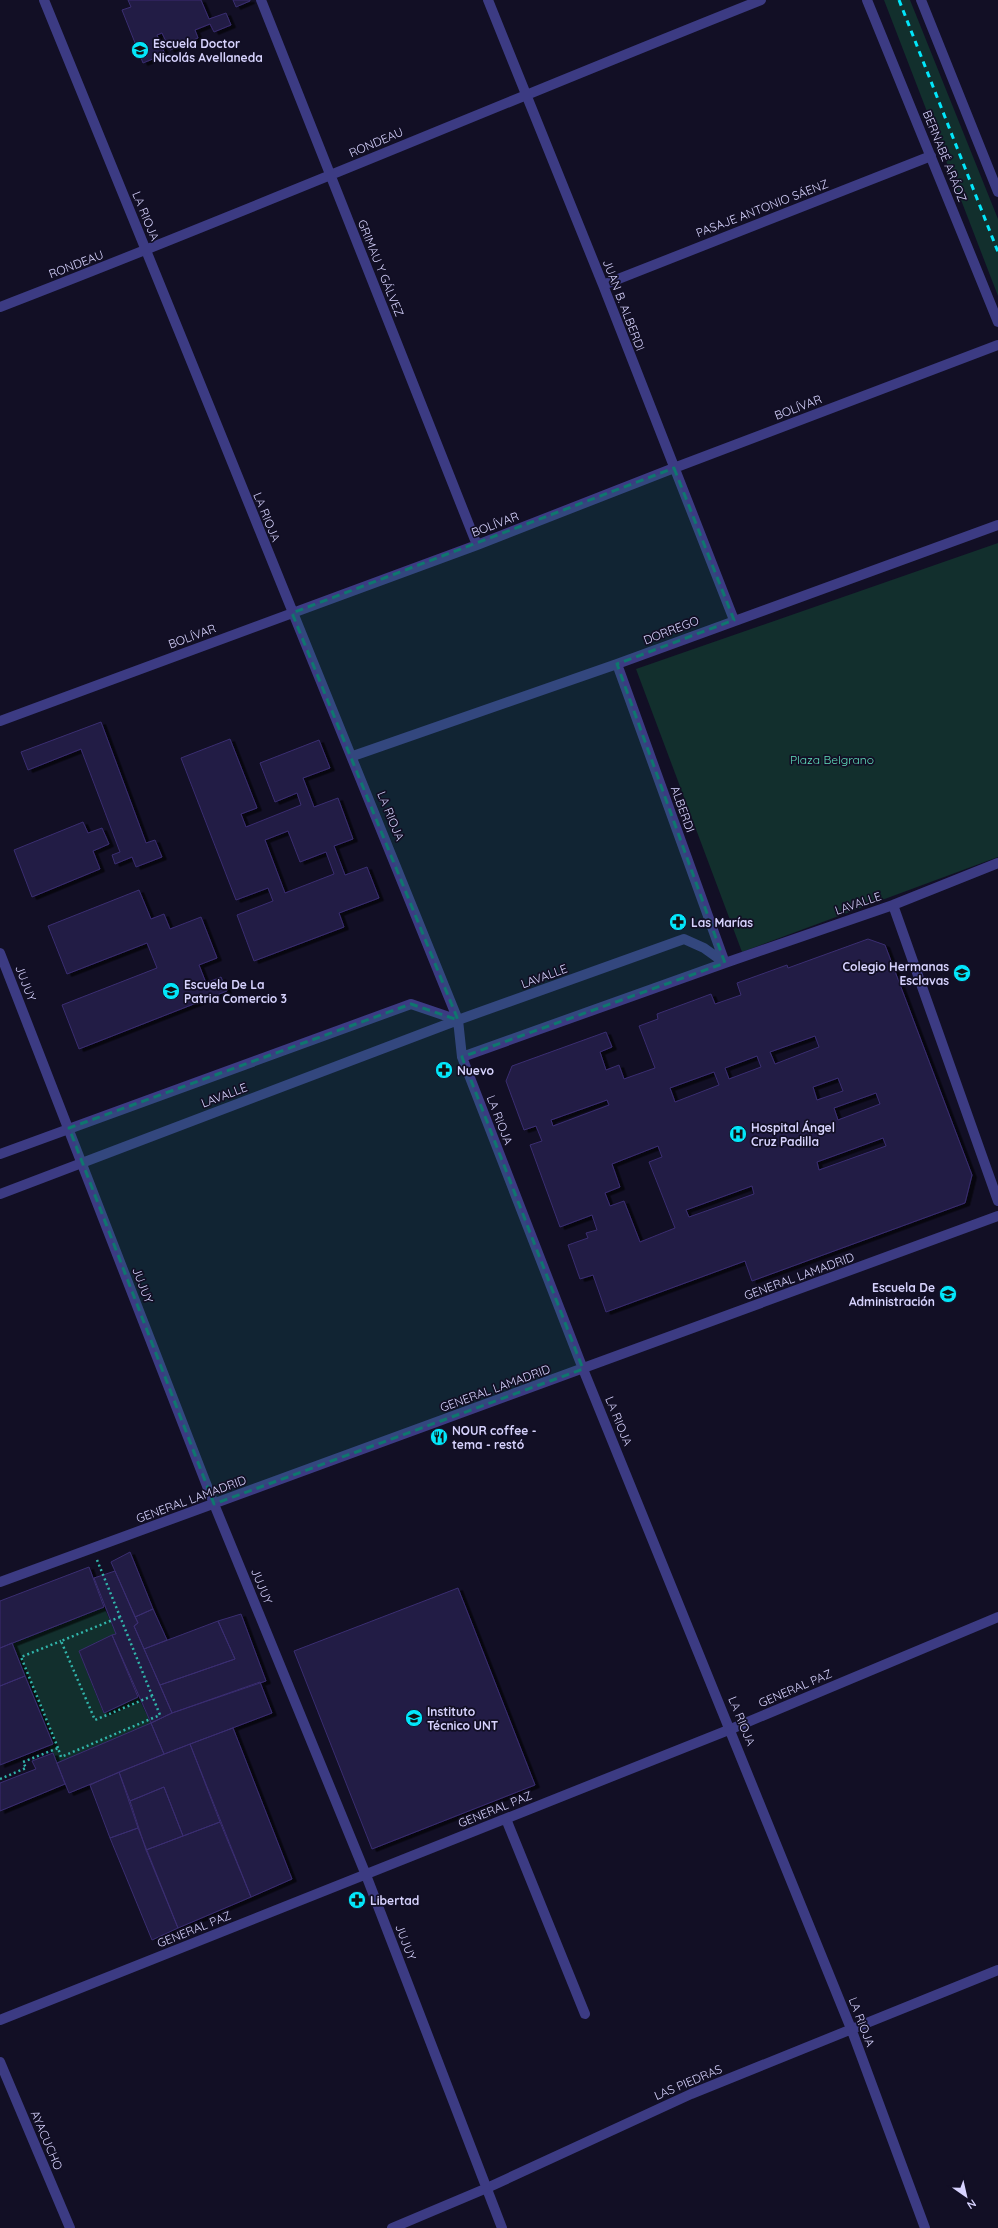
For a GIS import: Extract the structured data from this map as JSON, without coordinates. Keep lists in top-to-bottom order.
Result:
{
  "streets": {
    "street": [
      "RONDEAU",
      "BERNABÉ ARÁOZ",
      "PASAJE ANTONIO SÁENZ",
      "LA RIOJA",
      "GRIMAU Y GÁLVEZ",
      "JUAN B. ALBERDI",
      "BOLÍVAR",
      "DORREGO",
      "ALBERDI",
      "LAVALLE",
      "JUJUY",
      "GENERAL LAMADRID",
      "GENERAL PAZ",
      "LAS PIEDRAS",
      "AYACUCHO"
    ]
  },
  "crossings": [
    ["RONDEAU", "LA RIOJA"],
    ["RONDEAU", "GRIMAU Y GÁLVEZ"],
    ["RONDEAU", "JUAN B. ALBERDI"],
    ["BERNABÉ ARÁOZ", "PASAJE ANTONIO SÁENZ"],
    ["PASAJE ANTONIO SÁENZ", "JUAN B. ALBERDI"],
    ["LA RIOJA", "BOLÍVAR"],
    ["LA RIOJA", "DORREGO"],
    ["LA RIOJA", "LAVALLE"],
    ["LA RIOJA", "GENERAL LAMADRID"],
    ["LA RIOJA", "GENERAL PAZ"],
    ["LA RIOJA", "LAS PIEDRAS"],
    ["GRIMAU Y GÁLVEZ", "BOLÍVAR"],
    ["JUAN B. ALBERDI", "BOLÍVAR"],
    ["JUAN B. ALBERDI", "DORREGO"],
    ["DORREGO", "ALBERDI"],
    ["ALBERDI", "LAVALLE"],
    ["LAVALLE", "JUJUY"],
    ["JUJUY", "GENERAL LAMADRID"],
    ["JUJUY", "GENERAL PAZ"],
    ["JUJUY", "LAS PIEDRAS"]
  ],
  "parks": ["Plaza Belgrano"],
  "places": {
    "school or university": [
      "Escuela Doctor Nicolás Avellaneda",
      "Colegio Hermanas Esclavas",
      "Escuela De La Patria Comercio 3",
      "Escuela De Administración",
      "Instituto Técnico UNT"
    ],
    "pharmacy": ["Las Marías", "Nuevo", "Libertad"],
    "hospital": ["Hospital Ángel Cruz Padilla"],
    "restaurant": ["NOUR coffee - tema - restó"]
  },
  "north": "bottom right"
}
